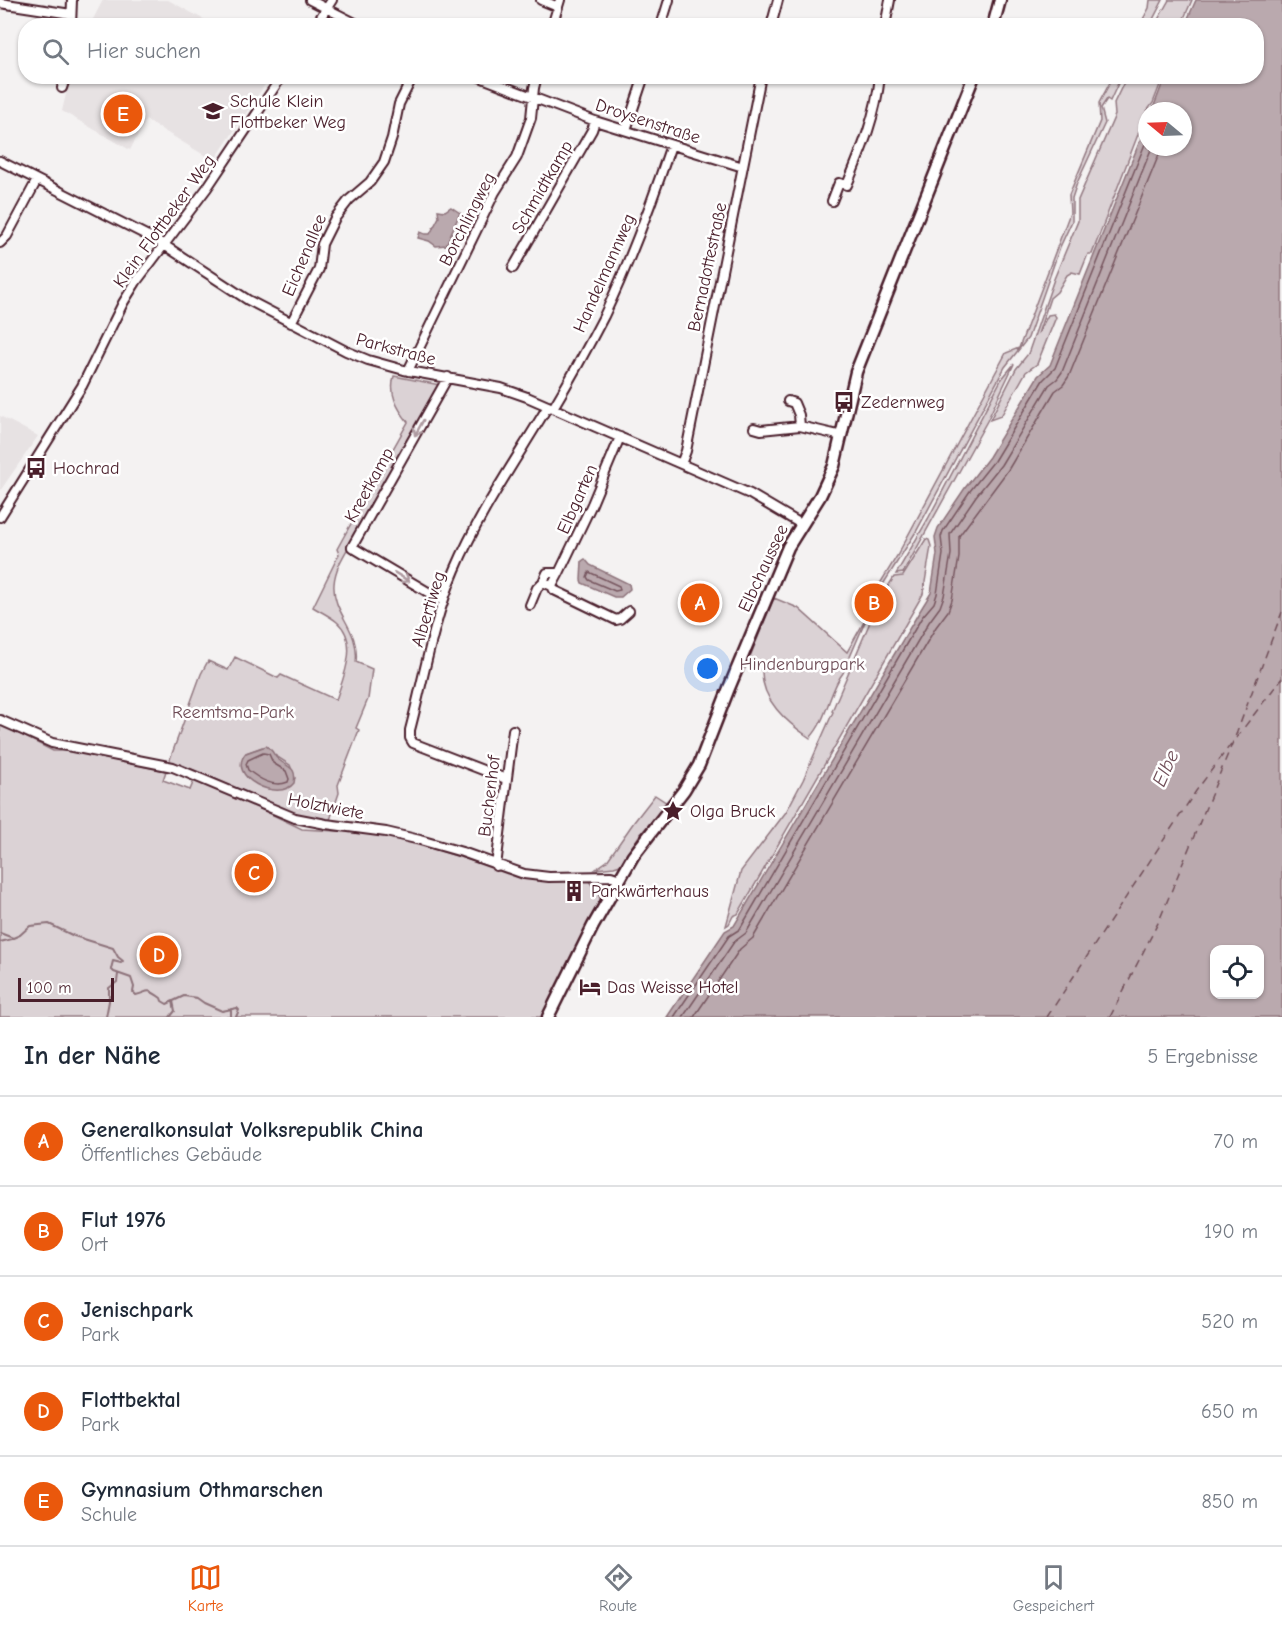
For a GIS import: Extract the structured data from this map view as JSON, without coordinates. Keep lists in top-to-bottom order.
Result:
{
  "streets": {
    "main road": ["Elbchaussee"],
    "street": [
      "Droysenstraße",
      "Schmidtkamp",
      "Borchlingweg",
      "Klein Flottbeker Weg",
      "Eichenallee",
      "Bernadottestraße",
      "Handelmannweg",
      "Parkstraße",
      "Kreetkamp",
      "Elbgarten",
      "Albertiweg",
      "Buchenhof",
      "Holztwiete"
    ]
  },
  "crossings": [
    ["Droysenstraße", "Schmidtkamp"],
    ["Droysenstraße", "Borchlingweg"],
    ["Droysenstraße", "Bernadottestraße"],
    ["Droysenstraße", "Handelmannweg"],
    ["Borchlingweg", "Parkstraße"],
    ["Klein Flottbeker Weg", "Parkstraße"],
    ["Eichenallee", "Parkstraße"],
    ["Bernadottestraße", "Parkstraße"],
    ["Handelmannweg", "Parkstraße"],
    ["Handelmannweg", "Albertiweg"],
    ["Parkstraße", "Kreetkamp"],
    ["Parkstraße", "Elbgarten"],
    ["Parkstraße", "Elbchaussee"],
    ["Parkstraße", "Albertiweg"],
    ["Kreetkamp", "Albertiweg"],
    ["Elbchaussee", "Holztwiete"],
    ["Albertiweg", "Buchenhof"],
    ["Buchenhof", "Holztwiete"]
  ],
  "water": ["Elbe"],
  "parks": ["Hindenburgpark", "Reemtsma-Park"],
  "places": {
    "school or university": ["Schule Klein Flottbeker Weg"],
    "bus stop": ["Zedernweg", "Hochrad"],
    "place": ["Olga Bruck"],
    "building": ["Parkwärterhaus"],
    "hotel": ["Das Weisse Hotel"]
  },
  "scale_bar": "100 m",
  "north": "left",
  "page": {
    "search": "Hier suchen",
    "pins": [
      "E",
      "A",
      "B",
      "C",
      "D"
    ],
    "scale": "100 m",
    "heading": ["In der Nähe", "5 Ergebnisse"],
    "list": [
      {
        "mark": "A",
        "name": "Generalkonsulat Volksrepublik China",
        "note": "Öffentliches Gebäude",
        "value": "70 m"
      },
      {
        "mark": "B",
        "name": "Flut 1976",
        "note": "Ort",
        "value": "190 m"
      },
      {
        "mark": "C",
        "name": "Jenischpark",
        "note": "Park",
        "value": "520 m"
      },
      {
        "mark": "D",
        "name": "Flottbektal",
        "note": "Park",
        "value": "650 m"
      },
      {
        "mark": "E",
        "name": "Gymnasium Othmarschen",
        "note": "Schule",
        "value": "850 m"
      }
    ],
    "nav": ["Karte", "Route", "Gespeichert"]
  }
}
